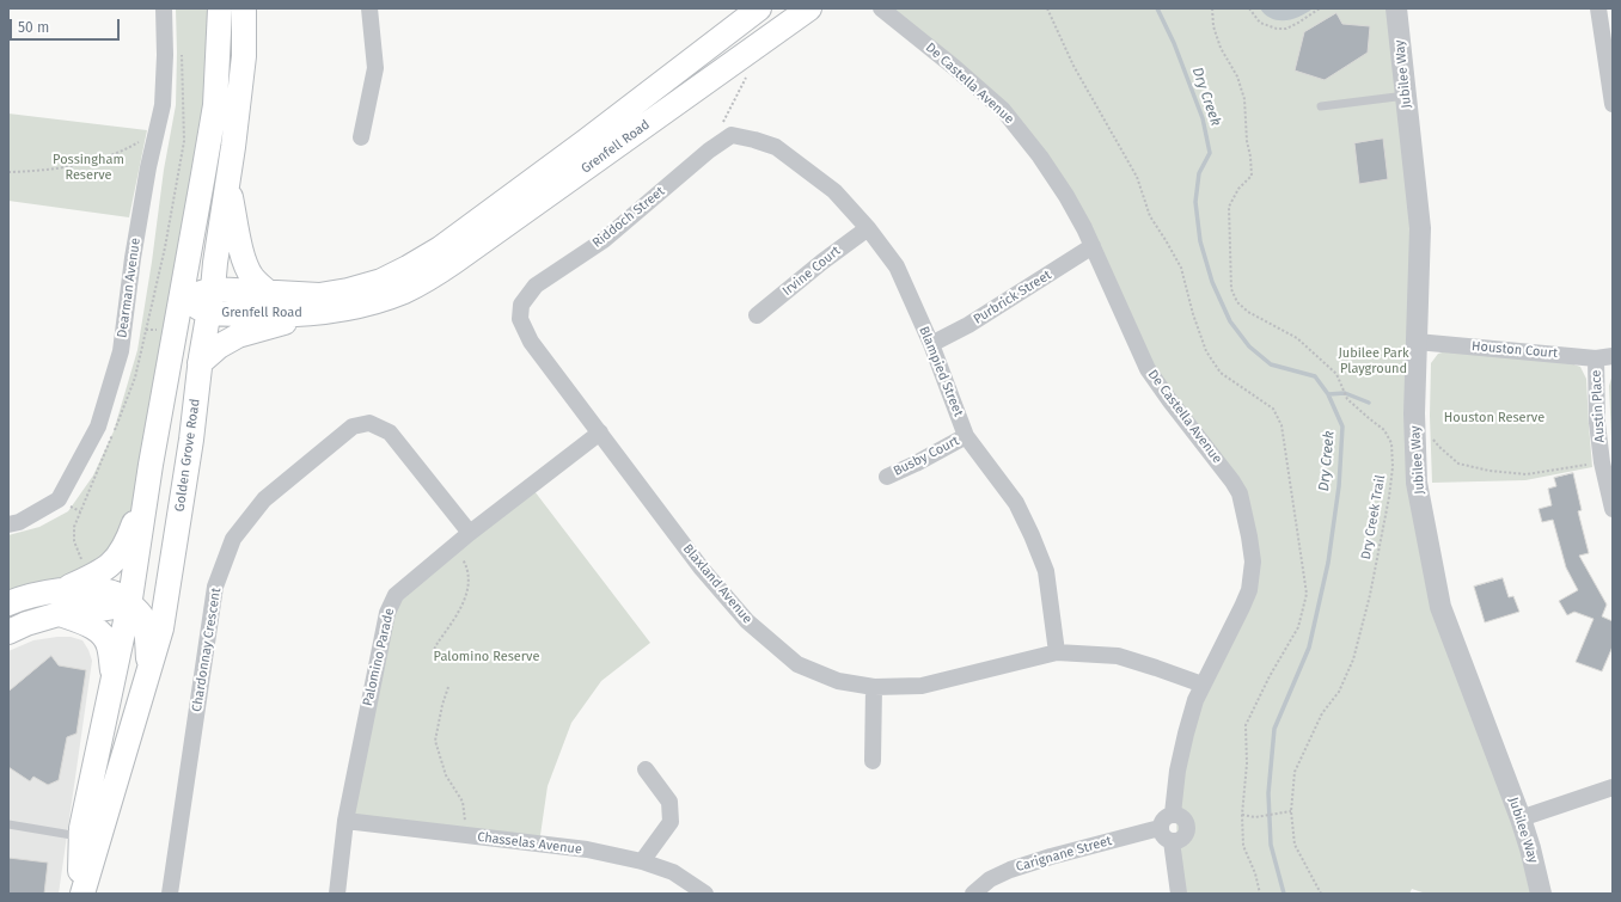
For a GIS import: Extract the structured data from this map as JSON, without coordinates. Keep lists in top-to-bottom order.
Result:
{
  "streets": {
    "main road": ["Grenfell Road", "Golden Grove Road"],
    "street": [
      "Jubilee Way",
      "De Castella Avenue",
      "Riddoch Street",
      "Irvine Court",
      "Dearman Avenue",
      "Purbrick Street",
      "Houston Court",
      "Blampied Street",
      "Austin Place",
      "Busby Court",
      "Blaxland Avenue",
      "Chardonnay Crescent",
      "Palomino Parade",
      "Chasselas Avenue",
      "Carignane Street"
    ],
    "path": ["Dry Creek Trail"]
  },
  "crossings": [
    ["Jubilee Way", "Houston Court"],
    ["De Castella Avenue", "Purbrick Street"],
    ["De Castella Avenue", "Blaxland Avenue"],
    ["De Castella Avenue", "Carignane Street"],
    ["Grenfell Road", "Golden Grove Road"],
    ["Riddoch Street", "Blampied Street"],
    ["Riddoch Street", "Blaxland Avenue"],
    ["Irvine Court", "Blampied Street"],
    ["Purbrick Street", "Blampied Street"],
    ["Houston Court", "Austin Place"],
    ["Blampied Street", "Busby Court"],
    ["Blampied Street", "Blaxland Avenue"],
    ["Blaxland Avenue", "Palomino Parade"],
    ["Chardonnay Crescent", "Palomino Parade"],
    ["Palomino Parade", "Chasselas Avenue"]
  ],
  "water": ["Dry Creek"],
  "parks": [
    "Possingham Reserve",
    "Jubilee Park Playground",
    "Houston Reserve",
    "Palomino Reserve"
  ],
  "scale_bar": "50 m"
}
